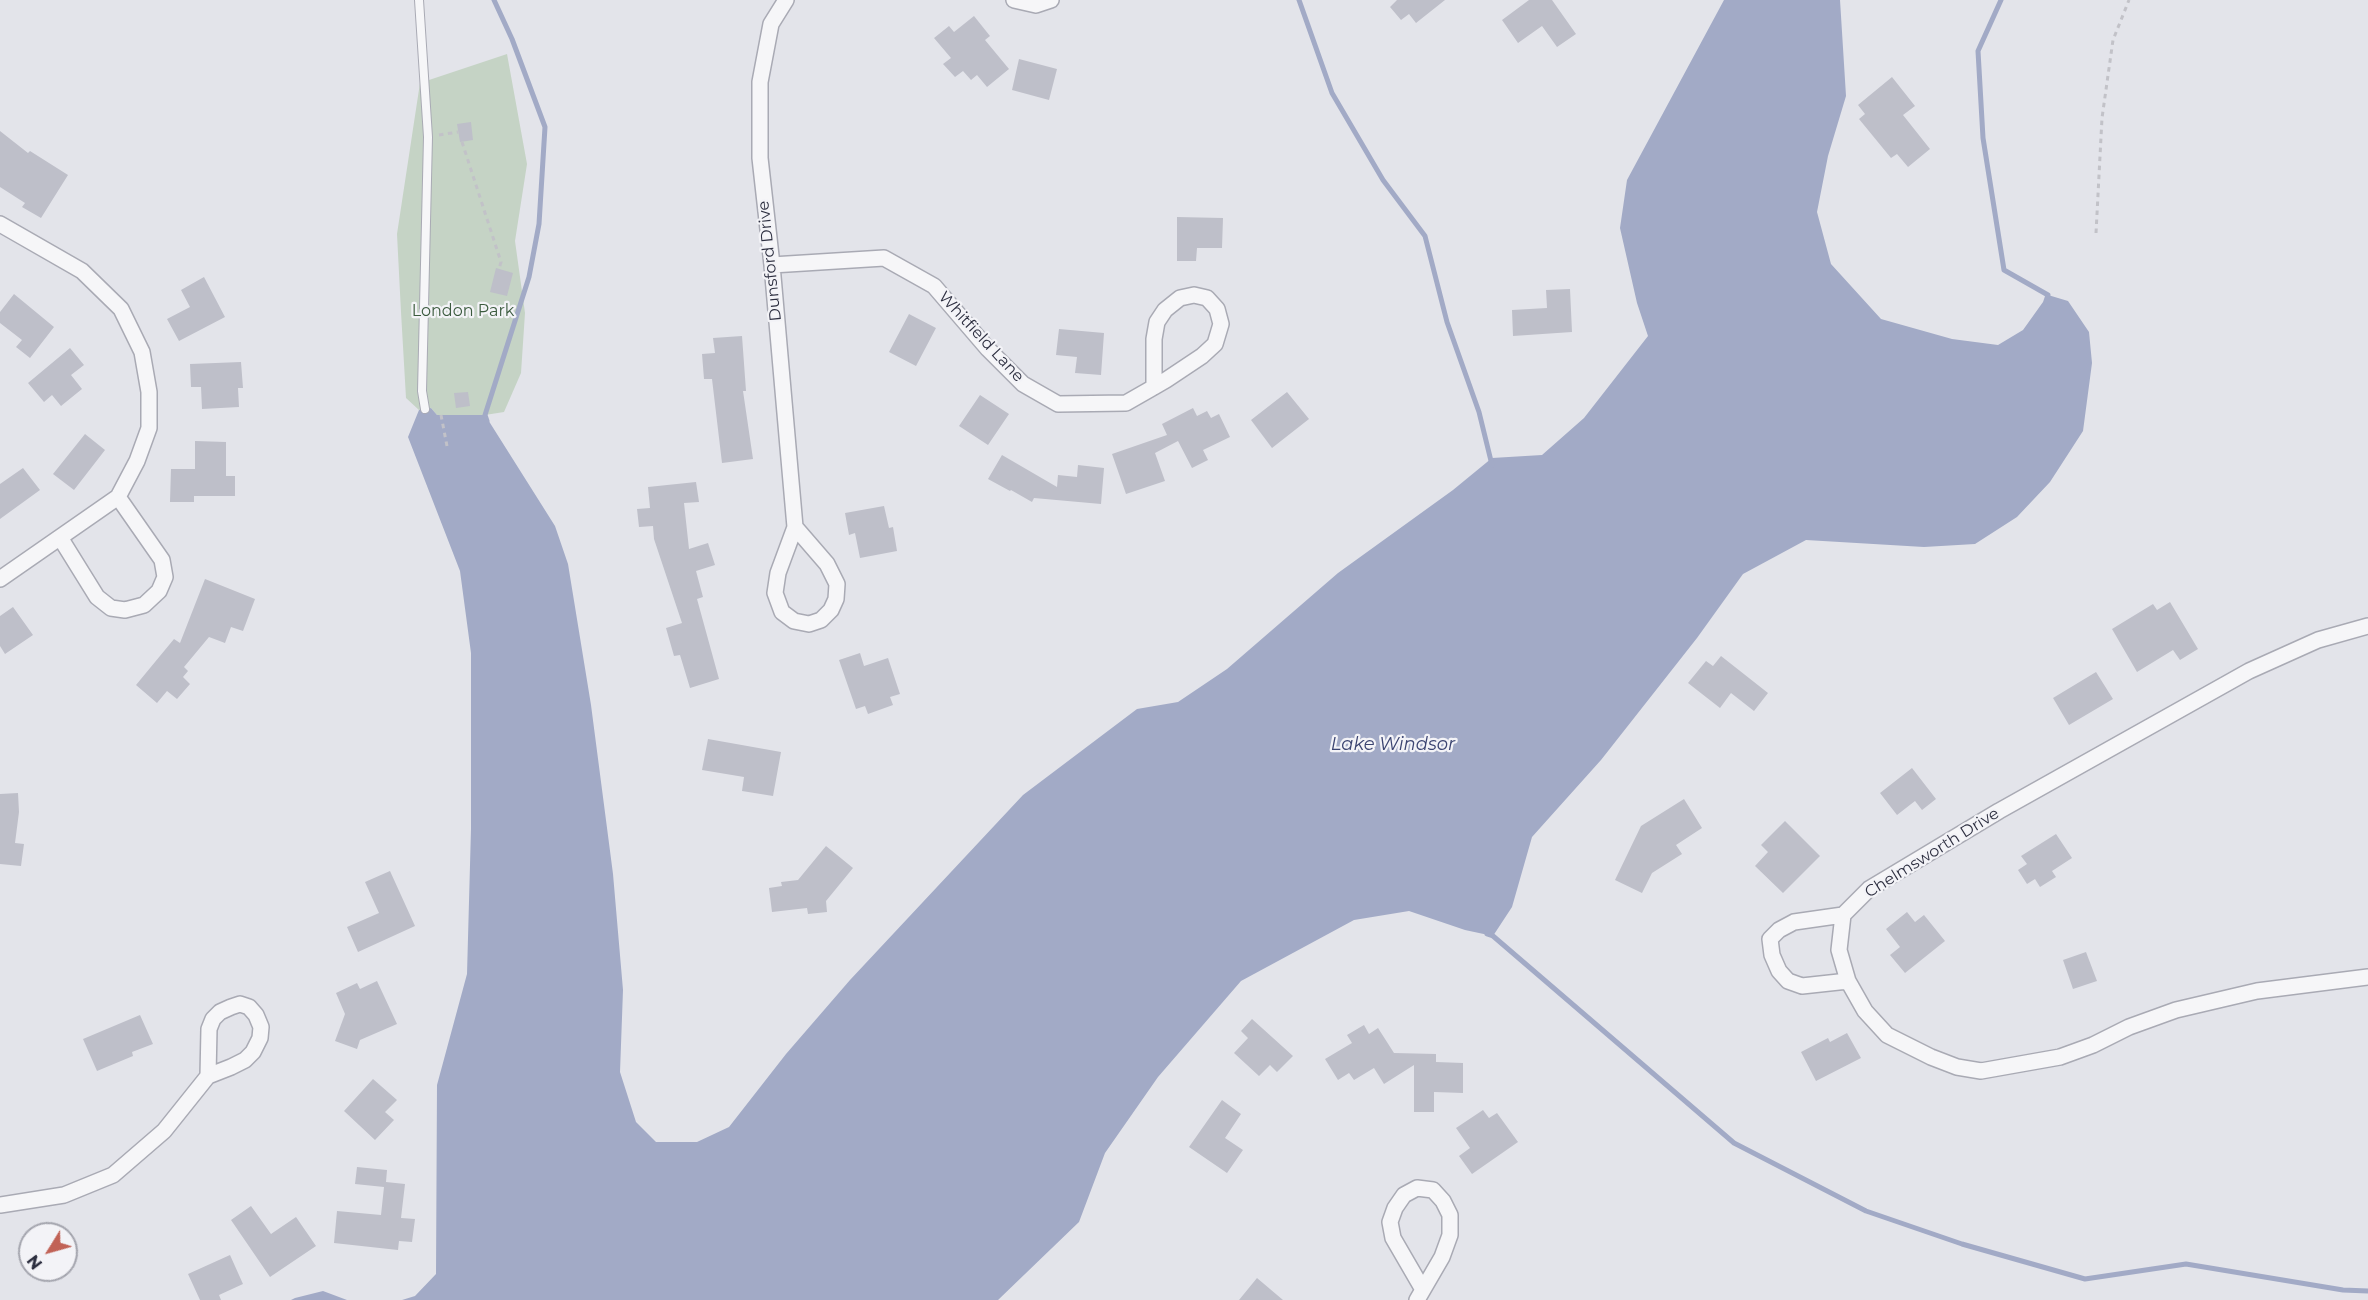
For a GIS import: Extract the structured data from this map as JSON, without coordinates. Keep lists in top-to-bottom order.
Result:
{
  "streets": {
    "street": ["Dunsford Drive", "Whitfield Lane", "Chelmsworth Drive"]
  },
  "crossings": [
    ["Dunsford Drive", "Whitfield Lane"]
  ],
  "water": ["Lake Windsor"],
  "parks": ["London Park"],
  "north": "bottom left"
}
